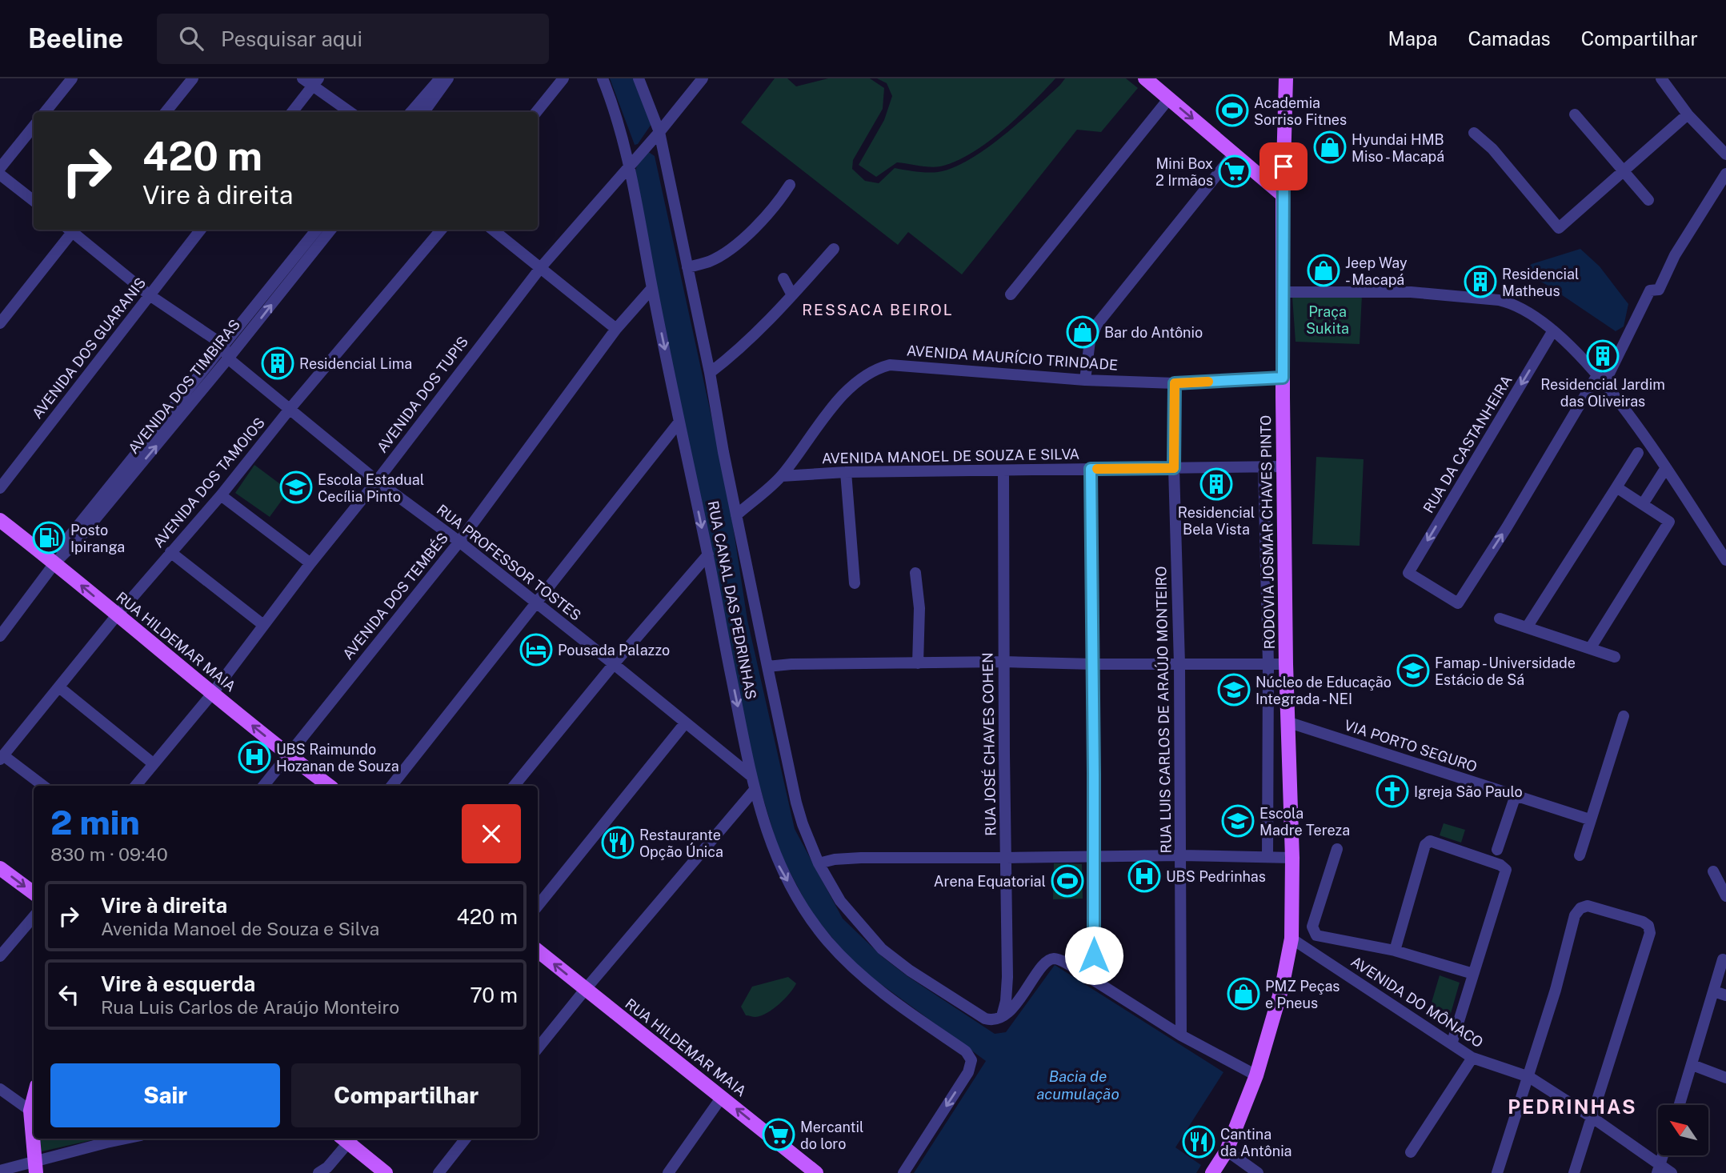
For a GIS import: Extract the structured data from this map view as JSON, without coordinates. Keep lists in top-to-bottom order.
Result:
{
  "streets": {
    "main road": ["RODOVIA JOSMAR CHAVES PINTO", "RUA HILDEMAR MAIA"],
    "street": [
      "AVENIDA DOS GUARANIS",
      "AVENIDA MAURÍCIO TRINDADE",
      "AVENIDA DOS TIMBIRAS",
      "AVENIDA DOS TUPIS",
      "RUA DA CASTANHEIRA",
      "AVENIDA MANOEL DE SOUZA E SILVA",
      "AVENIDA DOS TAMOIOS",
      "RUA PROFESSOR TOSTES",
      "AVENIDA DOS TEMBÉS",
      "RUA CANAL DAS PEDRINHAS",
      "RUA LUIS CARLOS DE ARAÚJO MONTEIRO",
      "RUA JOSÉ CHAVES COHEN",
      "VIA PORTO SEGURO",
      "AVENIDA DO MÔNACO"
    ]
  },
  "crossings": [
    ["AVENIDA MAURÍCIO TRINDADE", "AVENIDA MANOEL DE SOUZA E SILVA"],
    ["AVENIDA MAURÍCIO TRINDADE", "RODOVIA JOSMAR CHAVES PINTO"],
    ["AVENIDA MAURÍCIO TRINDADE", "RUA CANAL DAS PEDRINHAS"],
    ["AVENIDA MAURÍCIO TRINDADE", "RUA LUIS CARLOS DE ARAÚJO MONTEIRO"],
    ["AVENIDA DOS TIMBIRAS", "RUA PROFESSOR TOSTES"],
    ["AVENIDA DOS TIMBIRAS", "RUA HILDEMAR MAIA"],
    ["AVENIDA DOS TUPIS", "RUA PROFESSOR TOSTES"],
    ["AVENIDA DOS TUPIS", "RUA CANAL DAS PEDRINHAS"],
    ["AVENIDA DOS TUPIS", "RUA HILDEMAR MAIA"],
    ["AVENIDA MANOEL DE SOUZA E SILVA", "RODOVIA JOSMAR CHAVES PINTO"],
    ["AVENIDA MANOEL DE SOUZA E SILVA", "RUA LUIS CARLOS DE ARAÚJO MONTEIRO"],
    ["AVENIDA MANOEL DE SOUZA E SILVA", "RUA JOSÉ CHAVES COHEN"],
    ["AVENIDA DOS TAMOIOS", "RUA PROFESSOR TOSTES"],
    ["AVENIDA DOS TAMOIOS", "RUA HILDEMAR MAIA"],
    ["RODOVIA JOSMAR CHAVES PINTO", "VIA PORTO SEGURO"],
    ["RODOVIA JOSMAR CHAVES PINTO", "AVENIDA DO MÔNACO"],
    ["RUA PROFESSOR TOSTES", "AVENIDA DOS TEMBÉS"],
    ["RUA PROFESSOR TOSTES", "RUA CANAL DAS PEDRINHAS"],
    ["AVENIDA DOS TEMBÉS", "RUA CANAL DAS PEDRINHAS"],
    ["AVENIDA DOS TEMBÉS", "RUA HILDEMAR MAIA"],
    ["RUA CANAL DAS PEDRINHAS", "RUA JOSÉ CHAVES COHEN"]
  ],
  "one_way": ["RUA HILDEMAR MAIA"],
  "districts": ["RESSACA BEIROL", "PEDRINHAS"],
  "water": ["Bacia de acumulação"],
  "parks": ["Praça Sukita"],
  "places": {
    "sports": ["Academia Sorriso Fitnes", "Arena Equatorial"],
    "shop": [
      "Hyundai HMB Miso - Macapá",
      "Jeep Way - Macapá",
      "Bar do Antônio",
      "PMZ Peças e Pneus"
    ],
    "supermarket": ["Mini Box 2 Irmãos", "Mercantil do loro"],
    "building": [
      "Residencial Matheus",
      "Residencial Jardim das Oliveiras",
      "Residencial Lima",
      "Residencial Bela Vista"
    ],
    "school or university": [
      "Escola Estadual Cecília Pinto",
      "Famap - Universidade Estácio de Sá",
      "Núcleo de Educação Integrada - NEI",
      "Escola Madre Tereza"
    ],
    "fuel station": ["Posto Ipiranga"],
    "hotel": ["Pousada Palazzo"],
    "hospital": ["UBS Raimundo Hozanan de Souza", "UBS Pedrinhas"],
    "church": ["Igreja São Paulo"],
    "restaurant": ["Restaurante Opção Única", "Cantina da Antônia"]
  },
  "north": "top left",
  "page": {
    "header": "Beeline",
    "search": "Pesquisar aqui",
    "nav": ["Mapa", "Camadas", "Compartilhar"],
    "turn": ["420 m", "Vire à direita"],
    "heading": ["2 min", "830 m · 09:40"],
    "list": [
      {
        "name": "Vire à direita",
        "note": "Avenida Manoel de Souza e Silva",
        "value": "420 m"
      },
      {
        "name": "Vire à esquerda",
        "note": "Rua Luis Carlos de Araújo Monteiro",
        "value": "70 m"
      }
    ],
    "buttons": ["Sair", "Compartilhar"]
  }
}
